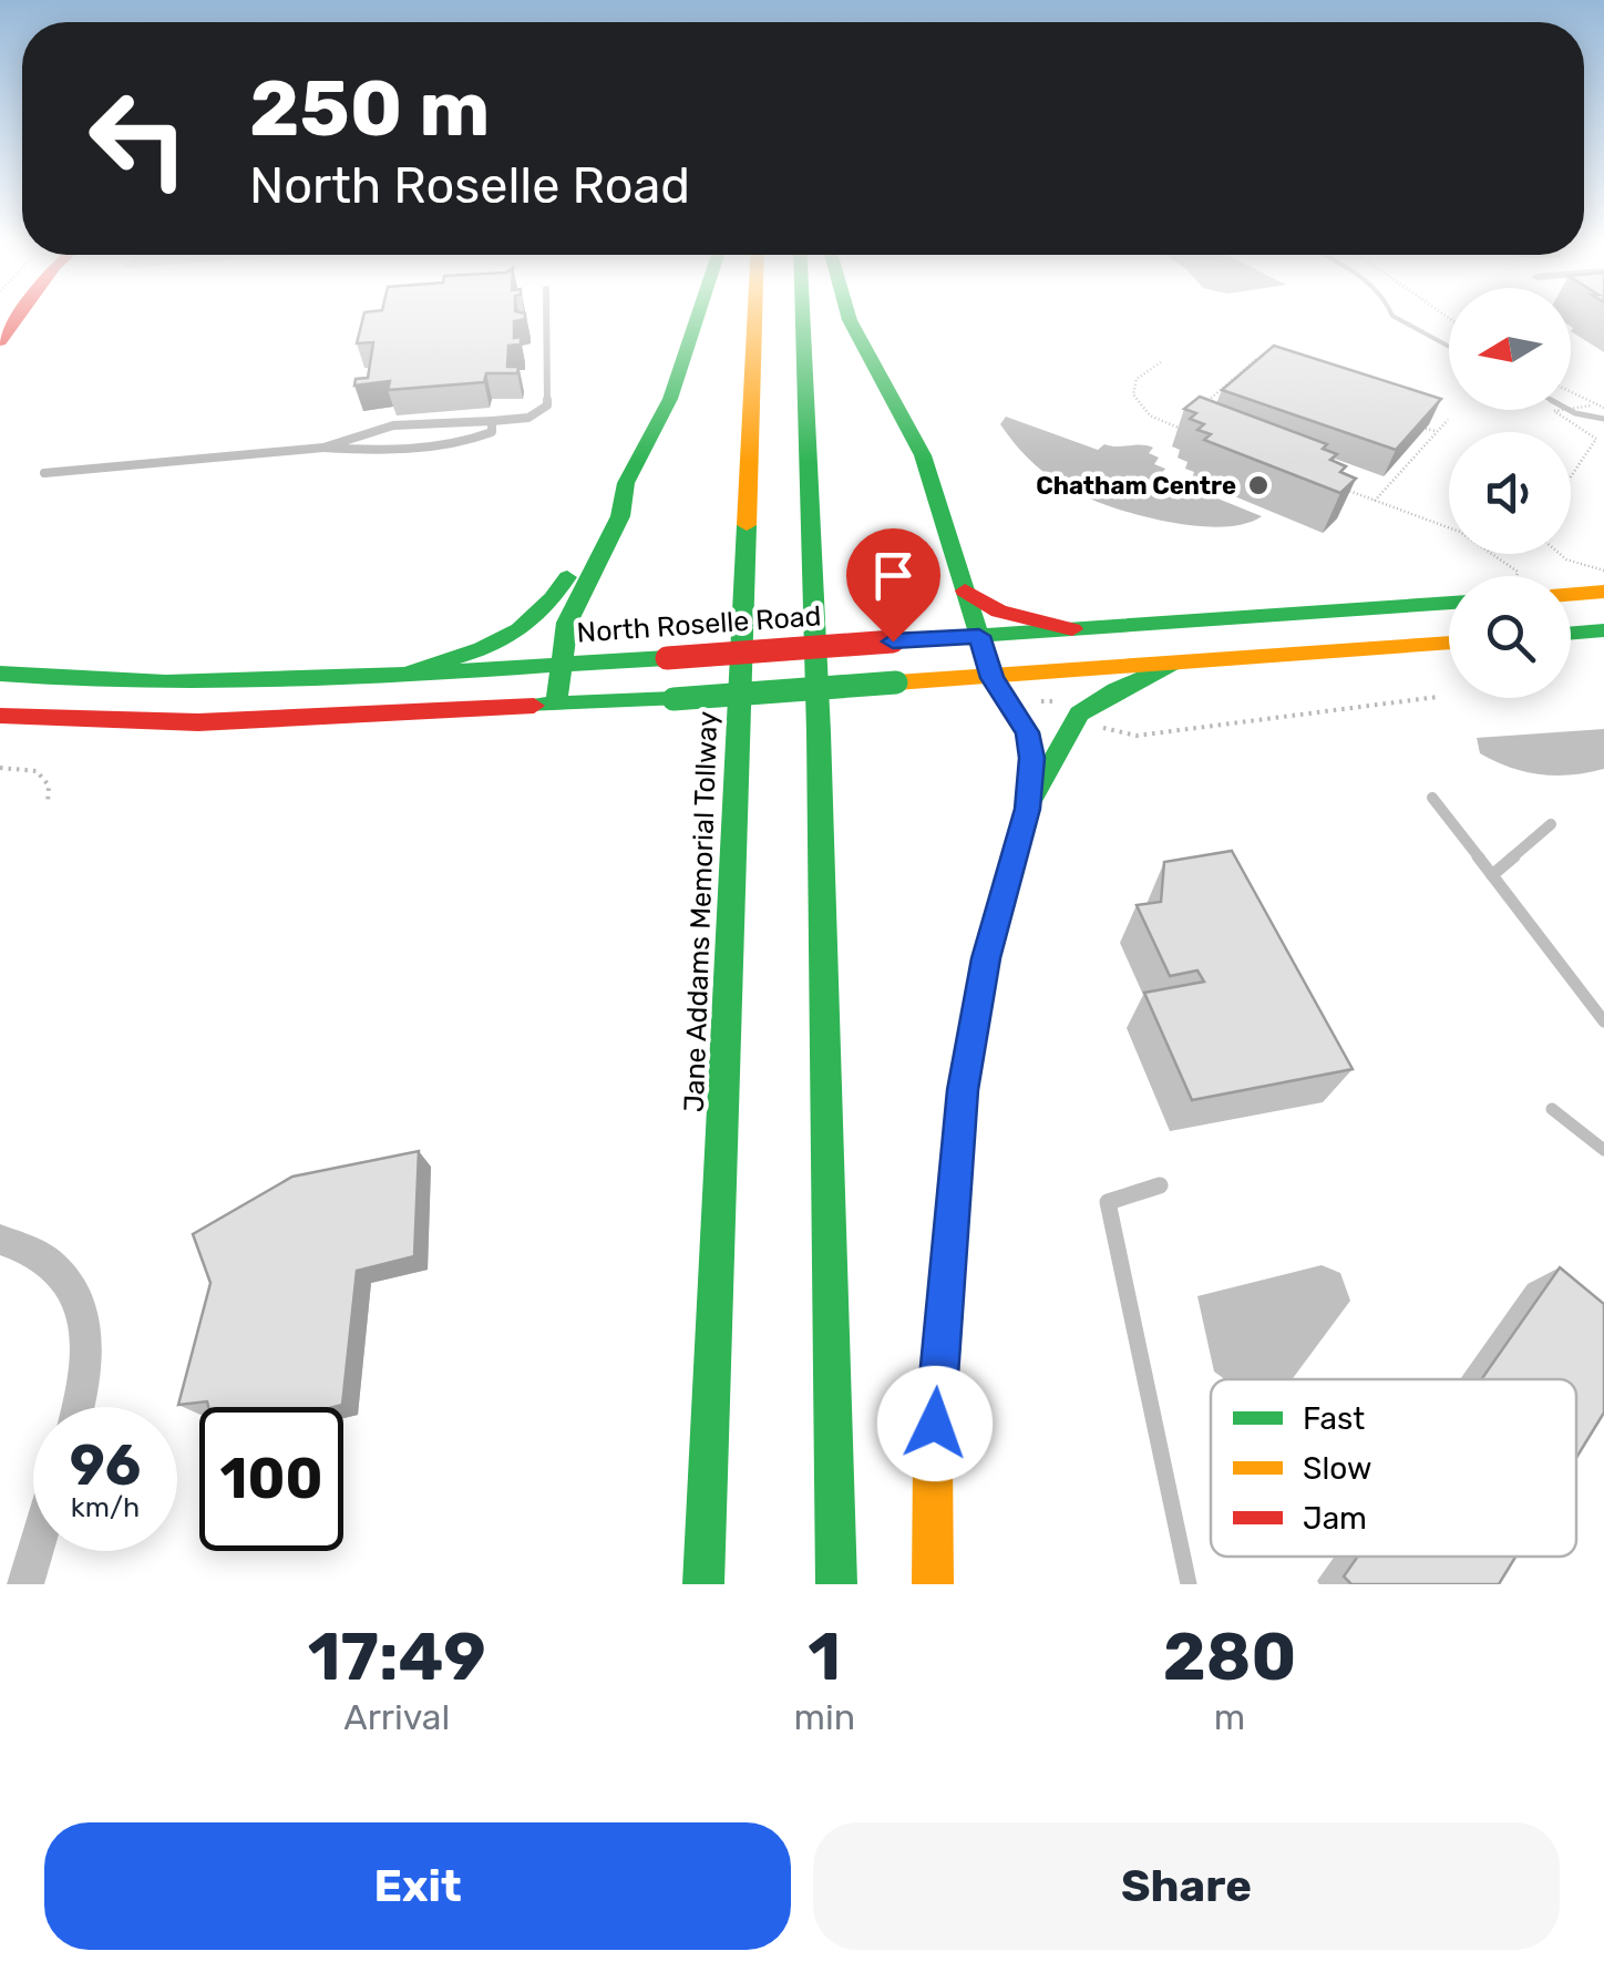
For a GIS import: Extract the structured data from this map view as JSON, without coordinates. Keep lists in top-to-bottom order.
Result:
{
  "streets": {
    "main road": ["North Roselle Road", "Jane Addams Memorial Tollway"]
  },
  "places": ["Chatham Centre"],
  "legend": ["Fast", "Slow", "Jam"],
  "north": "left",
  "page": {
    "turn": ["250 m", "North Roselle Road"],
    "speed": "96 km/h",
    "limit": "100",
    "eta": [
      "17:49",
      "Arrival",
      "1",
      "min",
      "280",
      "m"
    ],
    "buttons": ["Exit", "Share"]
  }
}
